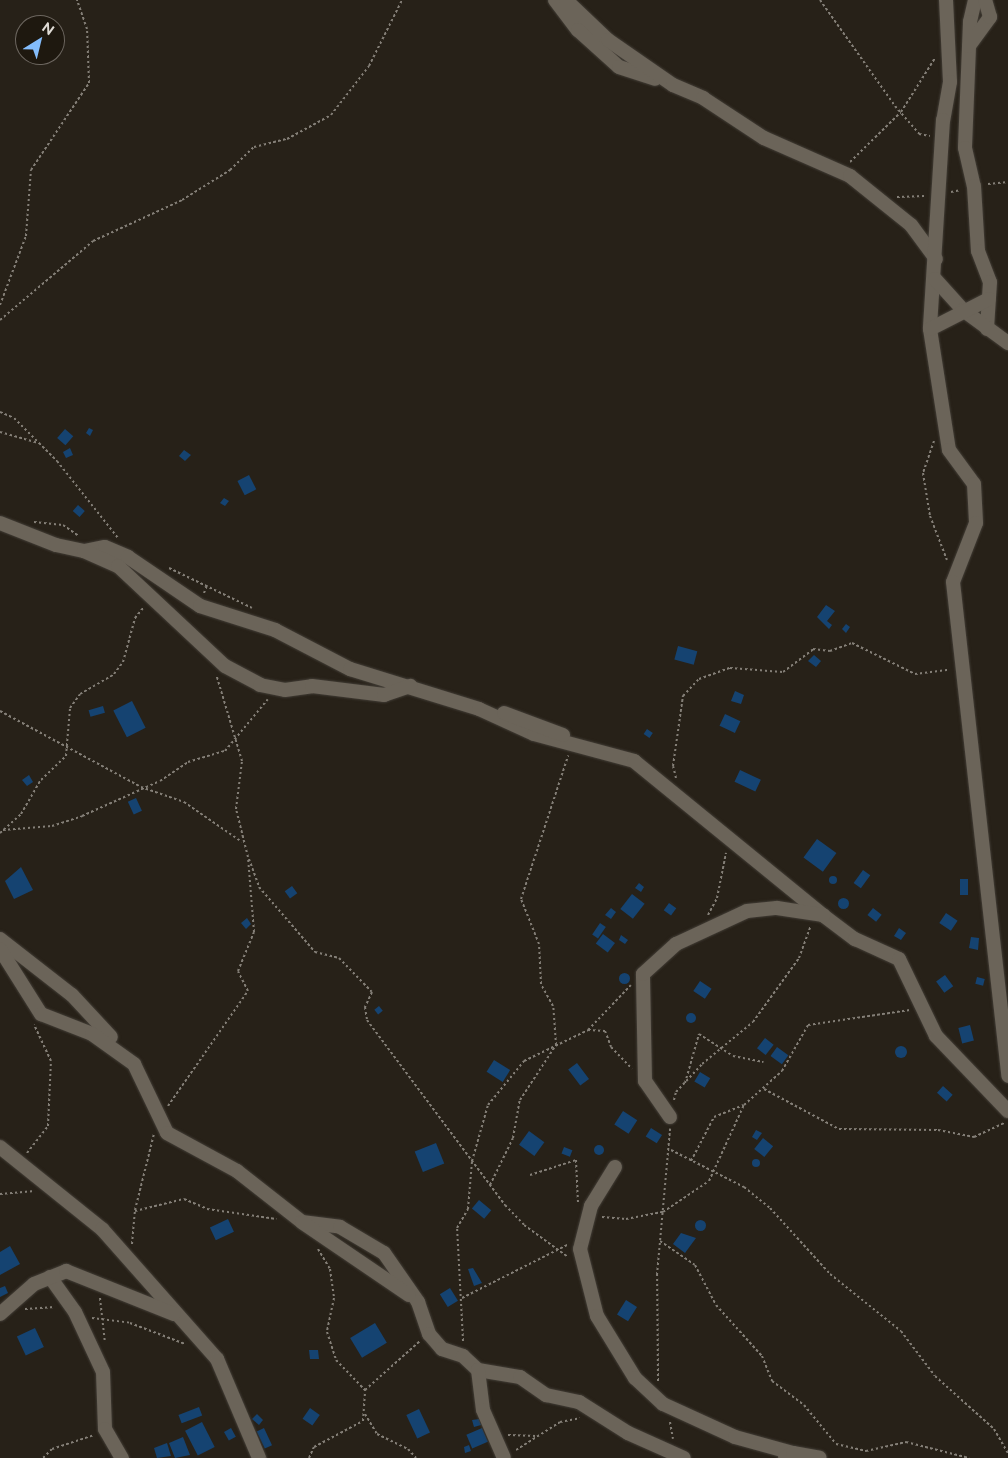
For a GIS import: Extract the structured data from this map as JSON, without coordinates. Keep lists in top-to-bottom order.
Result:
{
  "north": "top right"
}
